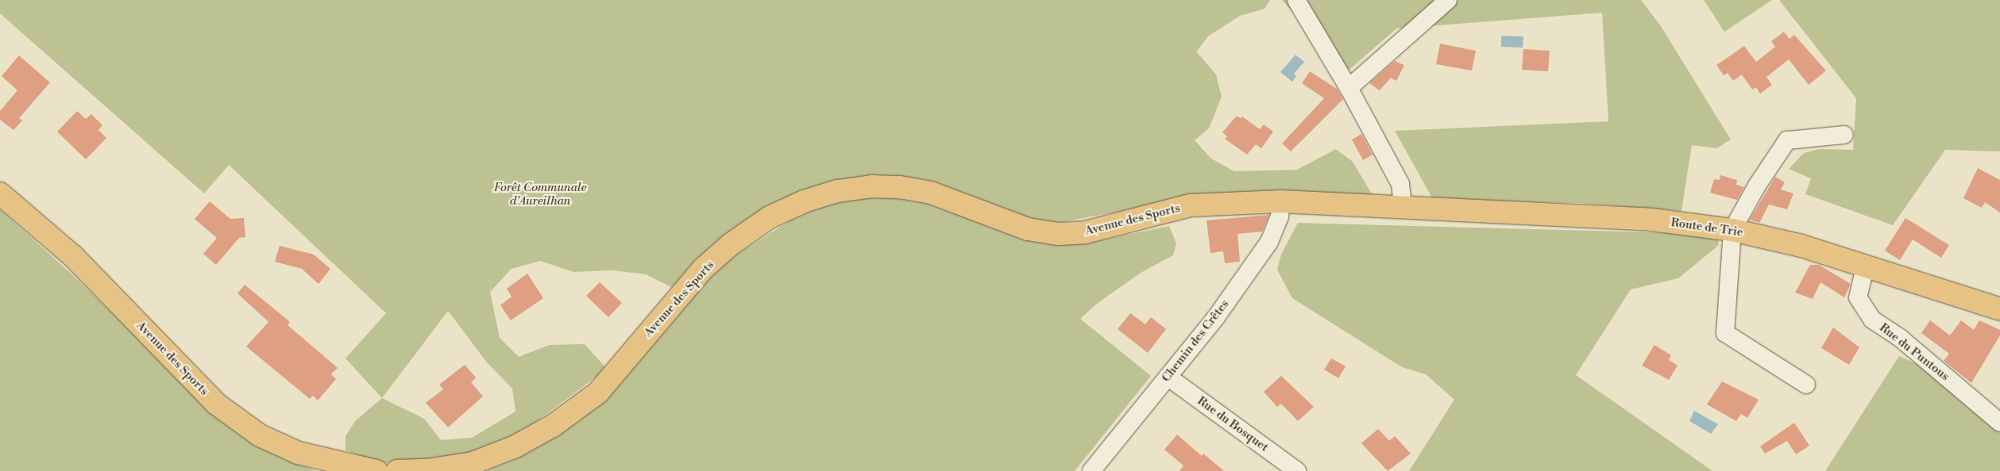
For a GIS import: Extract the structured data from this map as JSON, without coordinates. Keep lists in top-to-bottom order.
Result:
{
  "streets": {
    "main road": ["Avenue des Sports", "Route de Trie"],
    "street": ["Chemin des Crêtes", "Rue du Puntous", "Rue du Bosquet"]
  },
  "crossings": [
    ["Avenue des Sports", "Route de Trie"],
    ["Avenue des Sports", "Chemin des Crêtes"],
    ["Route de Trie", "Chemin des Crêtes"],
    ["Route de Trie", "Rue du Puntous"],
    ["Chemin des Crêtes", "Rue du Bosquet"]
  ],
  "parks": ["Forêt Communale d'Aureilhan"]
}
